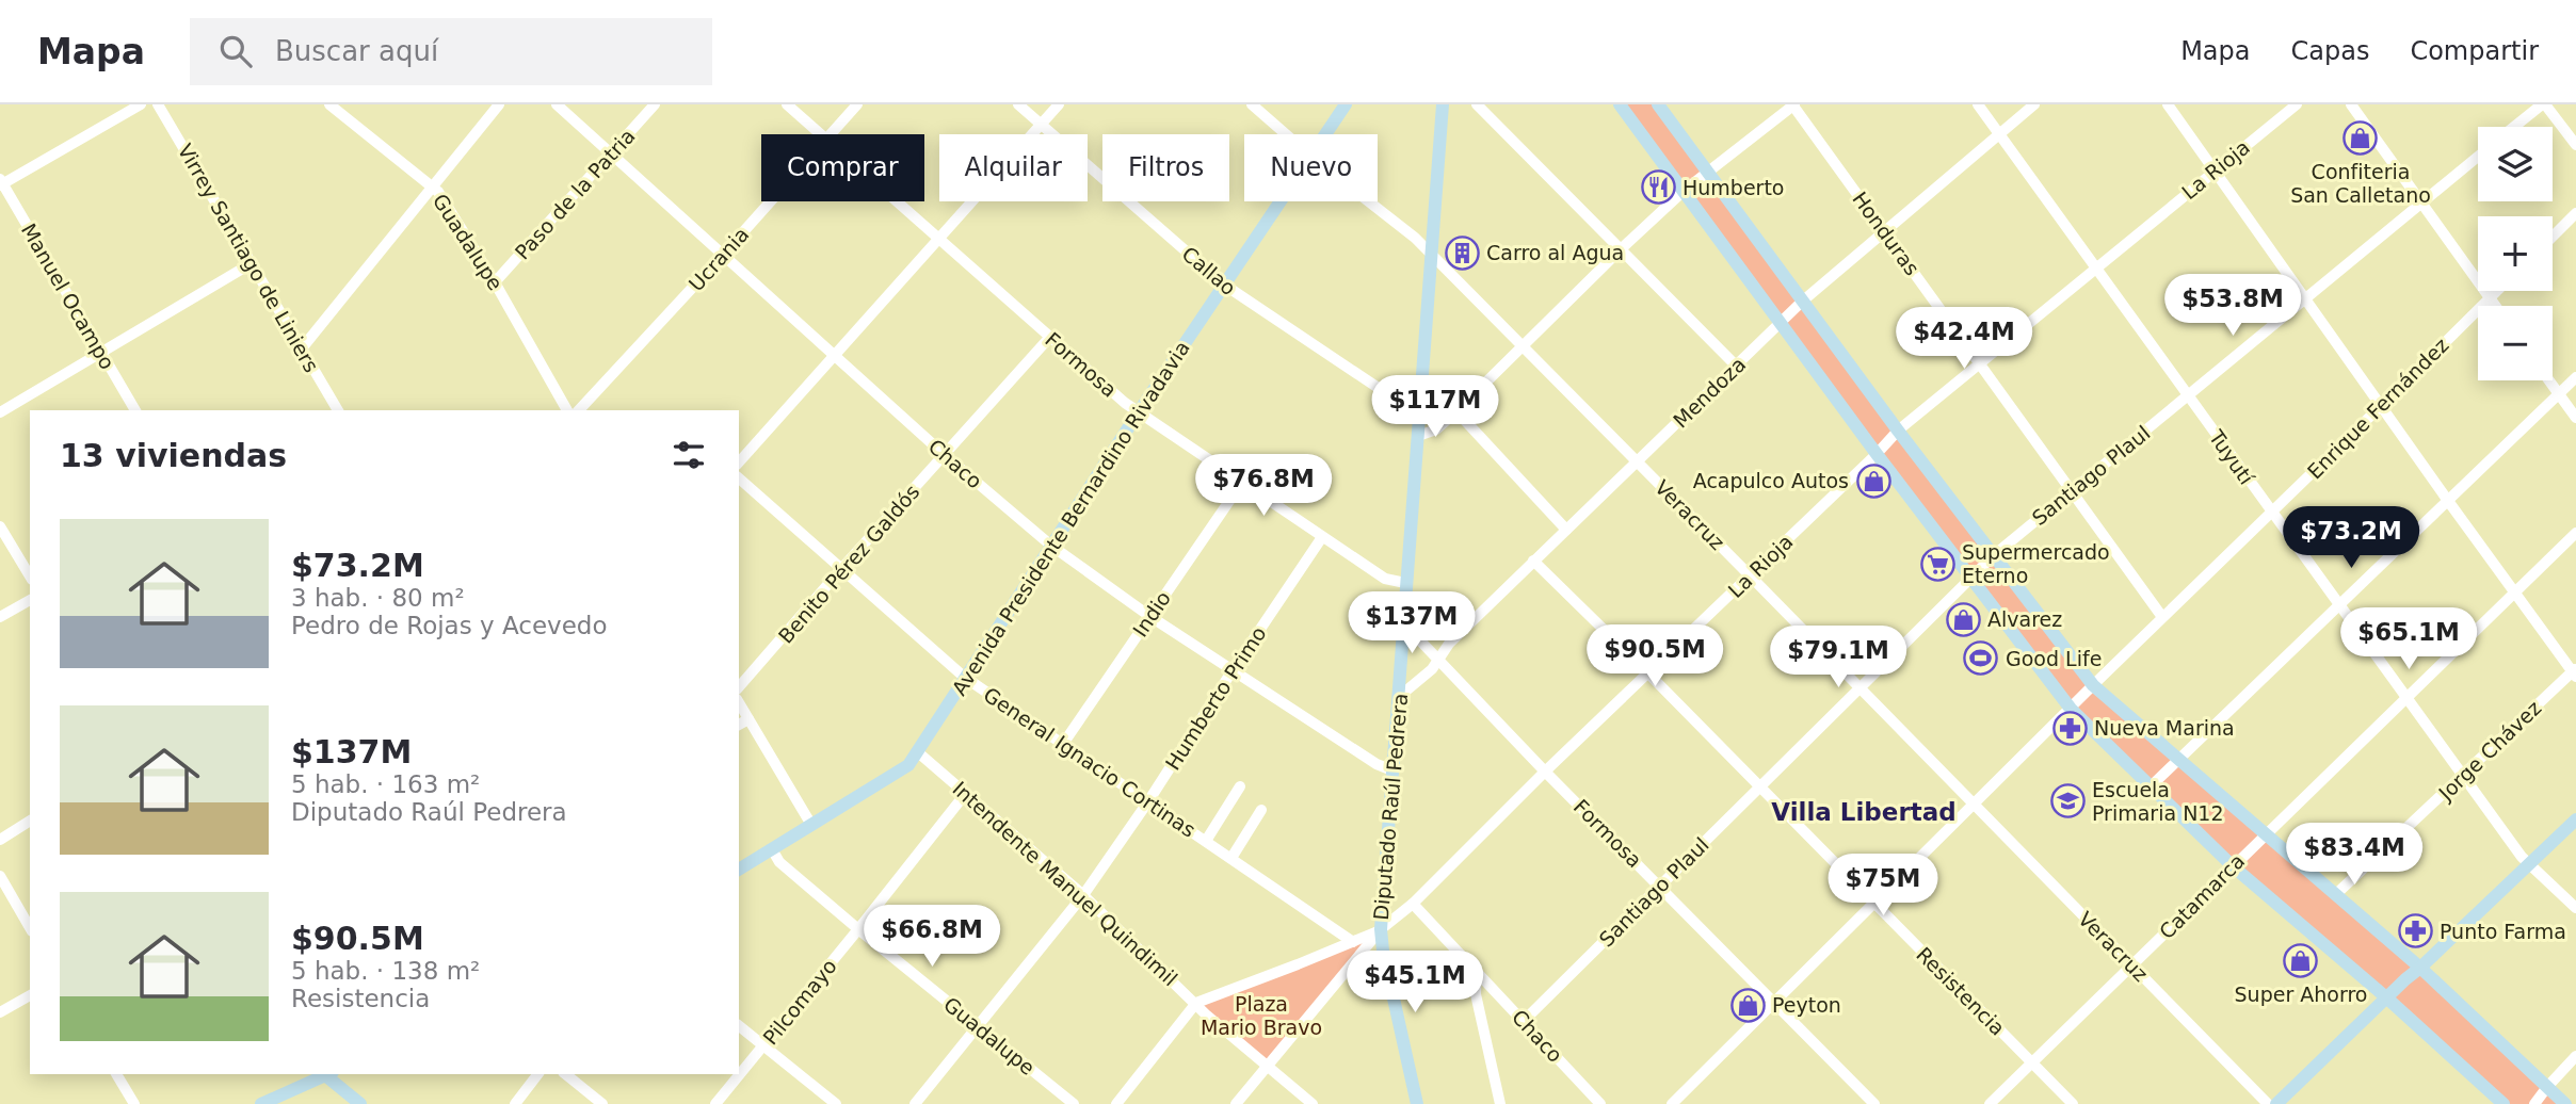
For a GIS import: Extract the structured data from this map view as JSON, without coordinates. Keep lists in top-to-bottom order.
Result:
{
  "streets": {
    "main road": ["Avenida Presidente Bernardino Rivadavia", "Diputado Raúl Pedrera"],
    "street": [
      "La Rioja",
      "Paso de la Patria",
      "Honduras",
      "Guadalupe",
      "Virrey Santiago de Liniers",
      "Ucrania",
      "Callao",
      "Manuel Ocampo",
      "Formosa",
      "Mendoza",
      "Enrique Fernández",
      "Tuyutí",
      "Chaco",
      "Santiago Plaul",
      "Veracruz",
      "Benito Pérez Galdós",
      "Indio",
      "Humberto Primo",
      "Jorge Chávez",
      "General Ignacio Cortinas",
      "Intendente Manuel Quindimil",
      "Catamarca",
      "Resistencia",
      "Pilcomayo"
    ]
  },
  "crossings": [
    ["La Rioja", "Honduras"],
    ["La Rioja", "Formosa"],
    ["La Rioja", "Tuyutí"],
    ["La Rioja", "Chaco"],
    ["La Rioja", "Veracruz"],
    ["La Rioja", "Diputado Raúl Pedrera"],
    ["La Rioja", "Intendente Manuel Quindimil"],
    ["La Rioja", "Resistencia"],
    ["Paso de la Patria", "Guadalupe"],
    ["Paso de la Patria", "Chaco"],
    ["Honduras", "Mendoza"],
    ["Honduras", "Enrique Fernández"],
    ["Honduras", "Santiago Plaul"],
    ["Guadalupe", "Avenida Presidente Bernardino Rivadavia"],
    ["Guadalupe", "Humberto Primo"],
    ["Guadalupe", "Pilcomayo"],
    ["Ucrania", "Chaco"],
    ["Callao", "Avenida Presidente Bernardino Rivadavia"],
    ["Callao", "Diputado Raúl Pedrera"],
    ["Formosa", "Mendoza"],
    ["Formosa", "Enrique Fernández"],
    ["Formosa", "Santiago Plaul"],
    ["Formosa", "Avenida Presidente Bernardino Rivadavia"],
    ["Formosa", "Benito Pérez Galdós"],
    ["Formosa", "Indio"],
    ["Formosa", "Humberto Primo"],
    ["Formosa", "Diputado Raúl Pedrera"],
    ["Mendoza", "Tuyutí"],
    ["Mendoza", "Veracruz"],
    ["Mendoza", "Diputado Raúl Pedrera"],
    ["Mendoza", "Resistencia"],
    ["Enrique Fernández", "Tuyutí"],
    ["Enrique Fernández", "Veracruz"],
    ["Enrique Fernández", "Resistencia"],
    ["Tuyutí", "Santiago Plaul"],
    ["Tuyutí", "Jorge Chávez"],
    ["Tuyutí", "Catamarca"],
    ["Chaco", "Santiago Plaul"],
    ["Chaco", "Avenida Presidente Bernardino Rivadavia"],
    ["Chaco", "Benito Pérez Galdós"],
    ["Chaco", "Indio"],
    ["Chaco", "Humberto Primo"],
    ["Chaco", "Diputado Raúl Pedrera"],
    ["Santiago Plaul", "Veracruz"],
    ["Santiago Plaul", "Resistencia"],
    ["Veracruz", "Diputado Raúl Pedrera"],
    ["Veracruz", "Catamarca"],
    ["Avenida Presidente Bernardino Rivadavia", "General Ignacio Cortinas"],
    ["Avenida Presidente Bernardino Rivadavia", "Intendente Manuel Quindimil"],
    ["Benito Pérez Galdós", "General Ignacio Cortinas"],
    ["Indio", "General Ignacio Cortinas"],
    ["Humberto Primo", "General Ignacio Cortinas"],
    ["Humberto Primo", "Intendente Manuel Quindimil"],
    ["Intendente Manuel Quindimil", "Pilcomayo"],
    ["Catamarca", "Resistencia"]
  ],
  "districts": ["Villa Libertad"],
  "parks": ["Plaza Mario Bravo"],
  "places": {
    "shop": [
      "Confiteria San Calletano",
      "Acapulco Autos",
      "Alvarez",
      "Super Ahorro",
      "Peyton"
    ],
    "restaurant": ["Humberto"],
    "building": ["Carro al Agua"],
    "supermarket": ["Supermercado Eterno"],
    "sports": ["Good Life"],
    "pharmacy": ["Nueva Marina", "Punto Farma"],
    "school or university": ["Escuela Primaria N12"]
  },
  "page": {
    "header": "Mapa",
    "search": "Buscar aquí",
    "nav": ["Mapa", "Capas", "Compartir"],
    "map_buttons": ["+", "−"],
    "chip": [
      "Comprar",
      "Alquilar",
      "Filtros",
      "Nuevo"
    ],
    "price": [
      "$53.8M",
      "$42.4M",
      "$117M",
      "$76.8M",
      "$73.2M",
      "$137M",
      "$65.1M",
      "$90.5M",
      "$79.1M",
      "$83.4M",
      "$75M",
      "$66.8M",
      "$45.1M"
    ],
    "heading": "13 viviendas",
    "list": [
      {
        "name": "$73.2M",
        "note": "3 hab. · 80 m² · Pedro de Rojas y Acevedo"
      },
      {
        "name": "$137M",
        "note": "5 hab. · 163 m² · Diputado Raúl Pedrera"
      },
      {
        "name": "$90.5M",
        "note": "5 hab. · 138 m² · Resistencia"
      }
    ]
  }
}
